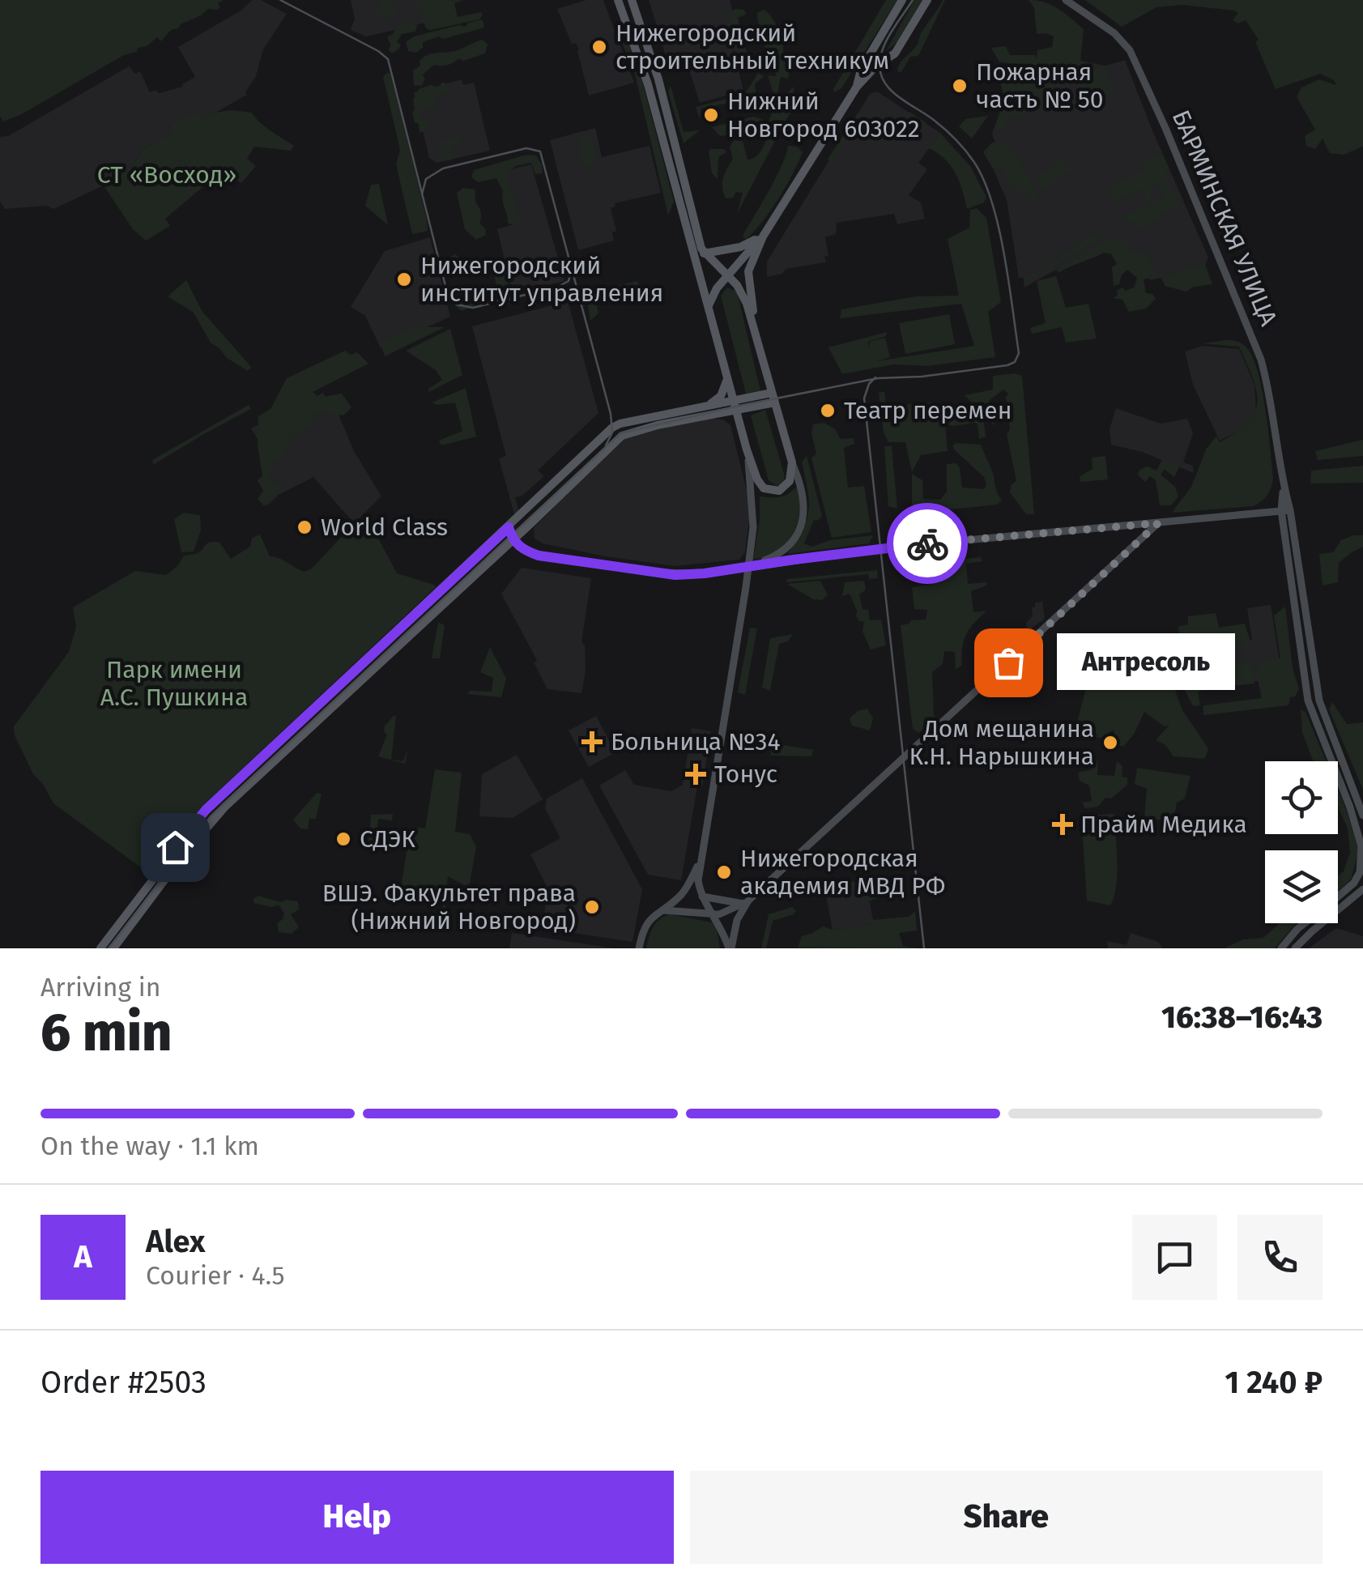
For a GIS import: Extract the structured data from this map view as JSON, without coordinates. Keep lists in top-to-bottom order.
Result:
{
  "streets": {
    "main road": ["БАРМИНСКАЯ УЛИЦА"]
  },
  "parks": ["СТ «Восход»", "Парк имени А.С. Пушкина"],
  "places": {
    "other": [
      "Нижегородский строительный техникум",
      "Пожарная часть № 50",
      "Нижний Новгород 603022",
      "Нижегородский институт управления",
      "Театр перемен",
      "World Class",
      "Антресоль",
      "Дом мещанина К.Н. Нарышкина",
      "СДЭК",
      "Нижегородская академия МВД РФ",
      "ВШЭ. Факультет права (Нижний Новгород)"
    ],
    "health": ["Больница №34", "Тонус", "Прайм Медика"]
  },
  "page": {
    "bubble": "Антресоль",
    "heading": ["6 min", "Arriving in", "16:38–16:43"],
    "panel": [
      "Alex",
      "Courier · 4.5",
      "Order #2503",
      "1 240 ₽"
    ],
    "bar": "On the way · 1.1 km",
    "round": "A",
    "buttons": ["Help", "Share"]
  }
}
